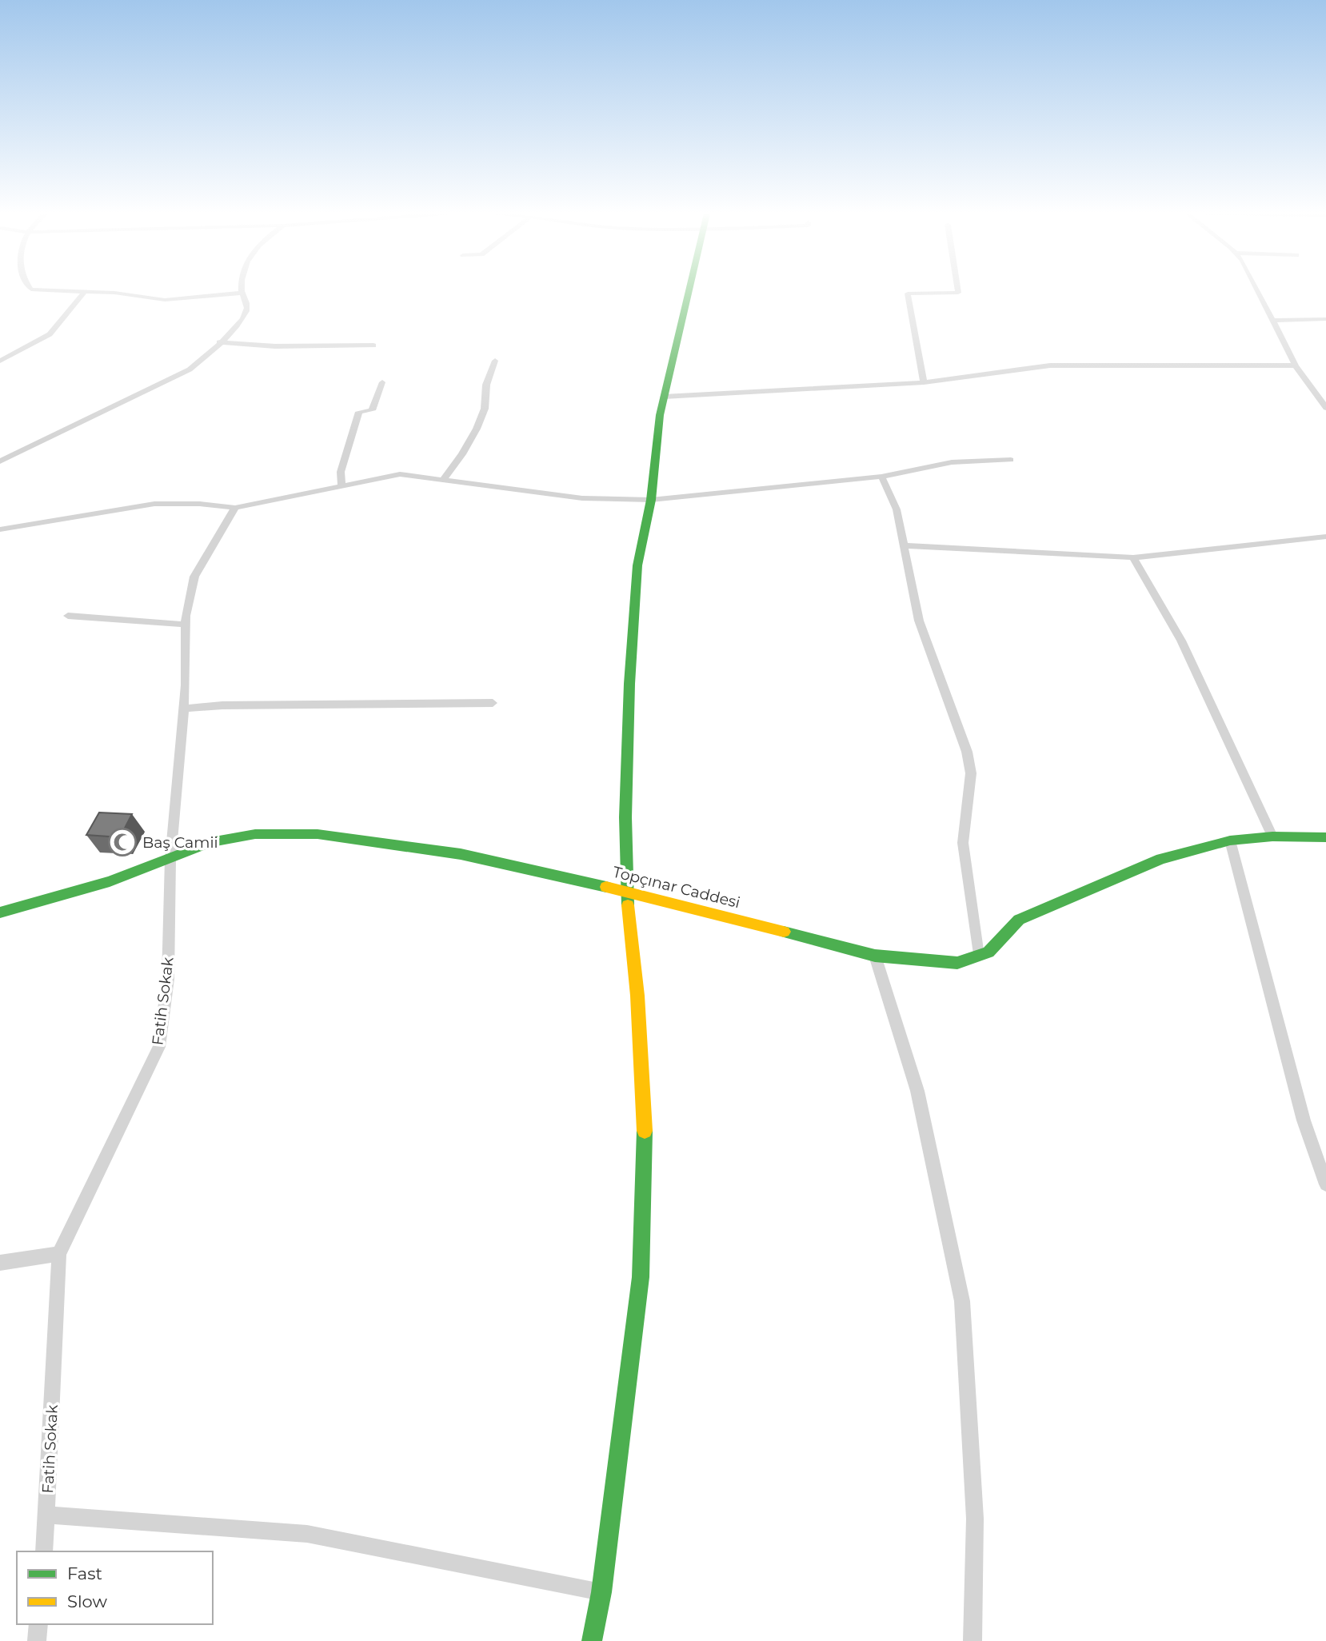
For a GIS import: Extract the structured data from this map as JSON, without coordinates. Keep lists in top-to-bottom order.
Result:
{
  "streets": {
    "street": ["Topçınar Caddesi", "Fatih Sokak"]
  },
  "crossings": [
    ["Topçınar Caddesi", "Fatih Sokak"]
  ],
  "places": {
    "mosque": ["Baş Camii"]
  },
  "legend": ["Fast", "Slow"]
}
